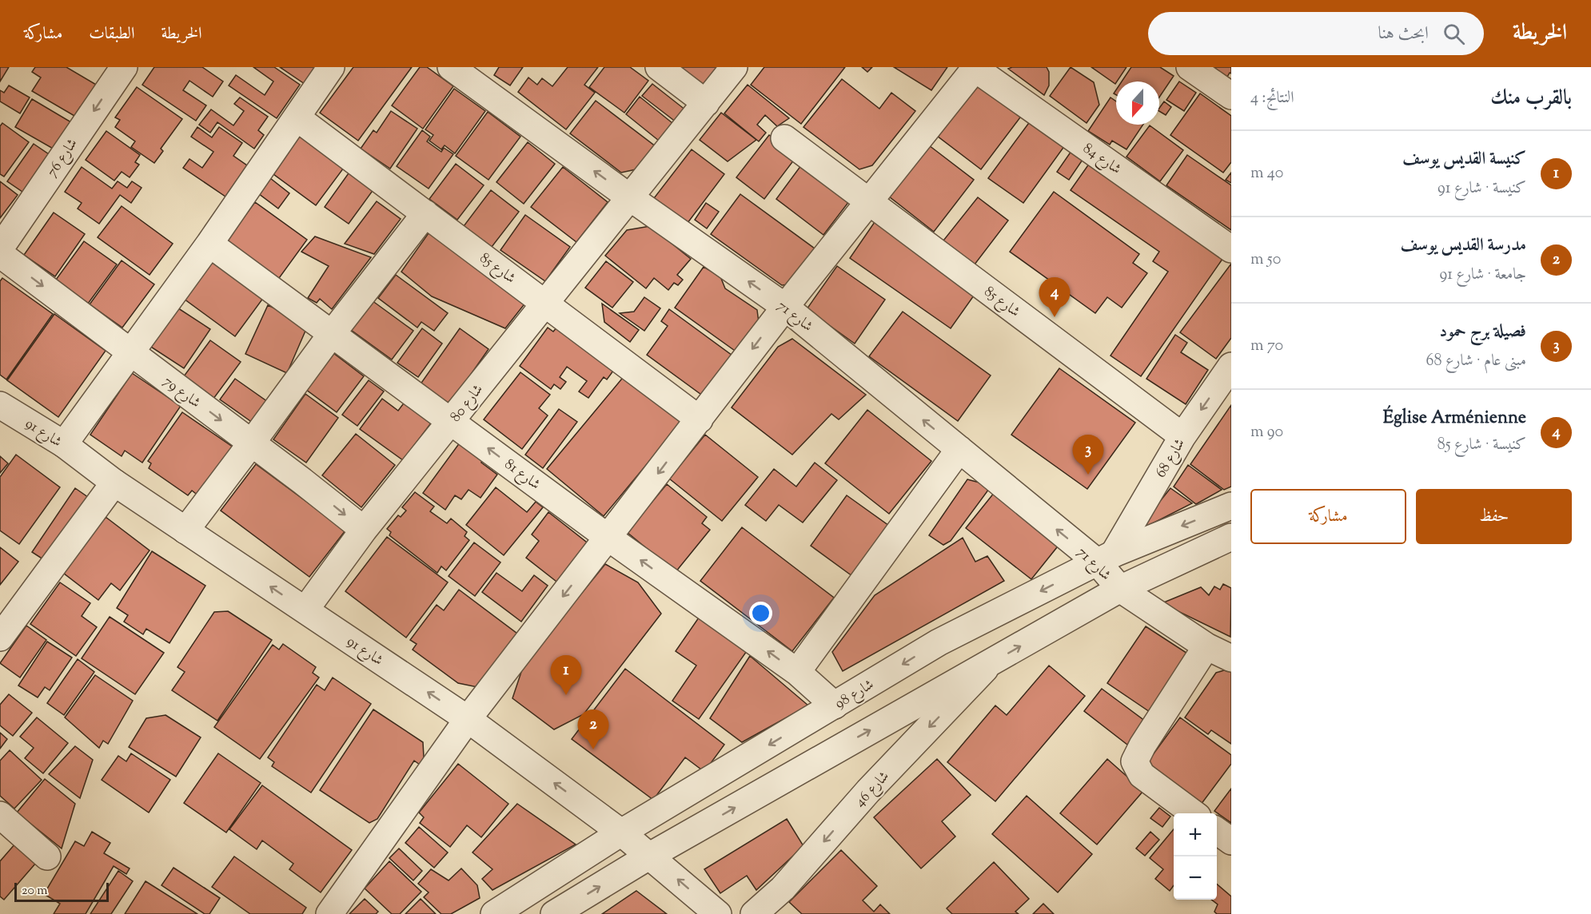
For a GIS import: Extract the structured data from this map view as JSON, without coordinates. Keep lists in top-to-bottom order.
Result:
{
  "streets": {
    "street": [
      "شارع 76",
      "شارع 84",
      "شارع 85",
      "شارع 71",
      "شارع 79",
      "شارع 80",
      "شارع 91",
      "شارع 68",
      "شارع 81",
      "شارع 98",
      "شارع 46"
    ]
  },
  "crossings": [
    ["شارع 85", "شارع 80"],
    ["شارع 85", "شارع 68"],
    ["شارع 71", "شارع 80"],
    ["شارع 71", "شارع 68"],
    ["شارع 71", "شارع 98"],
    ["شارع 79", "شارع 80"],
    ["شارع 80", "شارع 91"],
    ["شارع 80", "شارع 81"],
    ["شارع 91", "شارع 98"],
    ["شارع 68", "شارع 98"],
    ["شارع 81", "شارع 98"]
  ],
  "one_way": [
    "شارع 71",
    "شارع 79",
    "شارع 91",
    "شارع 68",
    "شارع 81"
  ],
  "scale_bar": "20 m",
  "north": "bottom",
  "page": {
    "header": "الخريطة",
    "search": "ابحث هنا",
    "nav": ["الخريطة", "الطبقات", "مشاركة"],
    "heading": ["بالقرب منك", "النتائج: 4"],
    "list": [
      {
        "mark": "1",
        "name": "كنيسة القديس يوسف",
        "note": "كنيسة · شارع 91",
        "value": "40 m"
      },
      {
        "mark": "2",
        "name": "مدرسة القديس يوسف",
        "note": "جامعة · شارع 91",
        "value": "50 m"
      },
      {
        "mark": "3",
        "name": "فصيلة برج حمود",
        "note": "مبنى عام · شارع 68",
        "value": "70 m"
      },
      {
        "mark": "4",
        "name": "Église Arménienne",
        "note": "كنيسة · شارع 85",
        "value": "90 m"
      }
    ],
    "pins": [
      "4",
      "3",
      "1",
      "2"
    ],
    "buttons": ["حفظ", "مشاركة"],
    "map_buttons": ["+", "−"],
    "scale": "20 m"
  }
}
